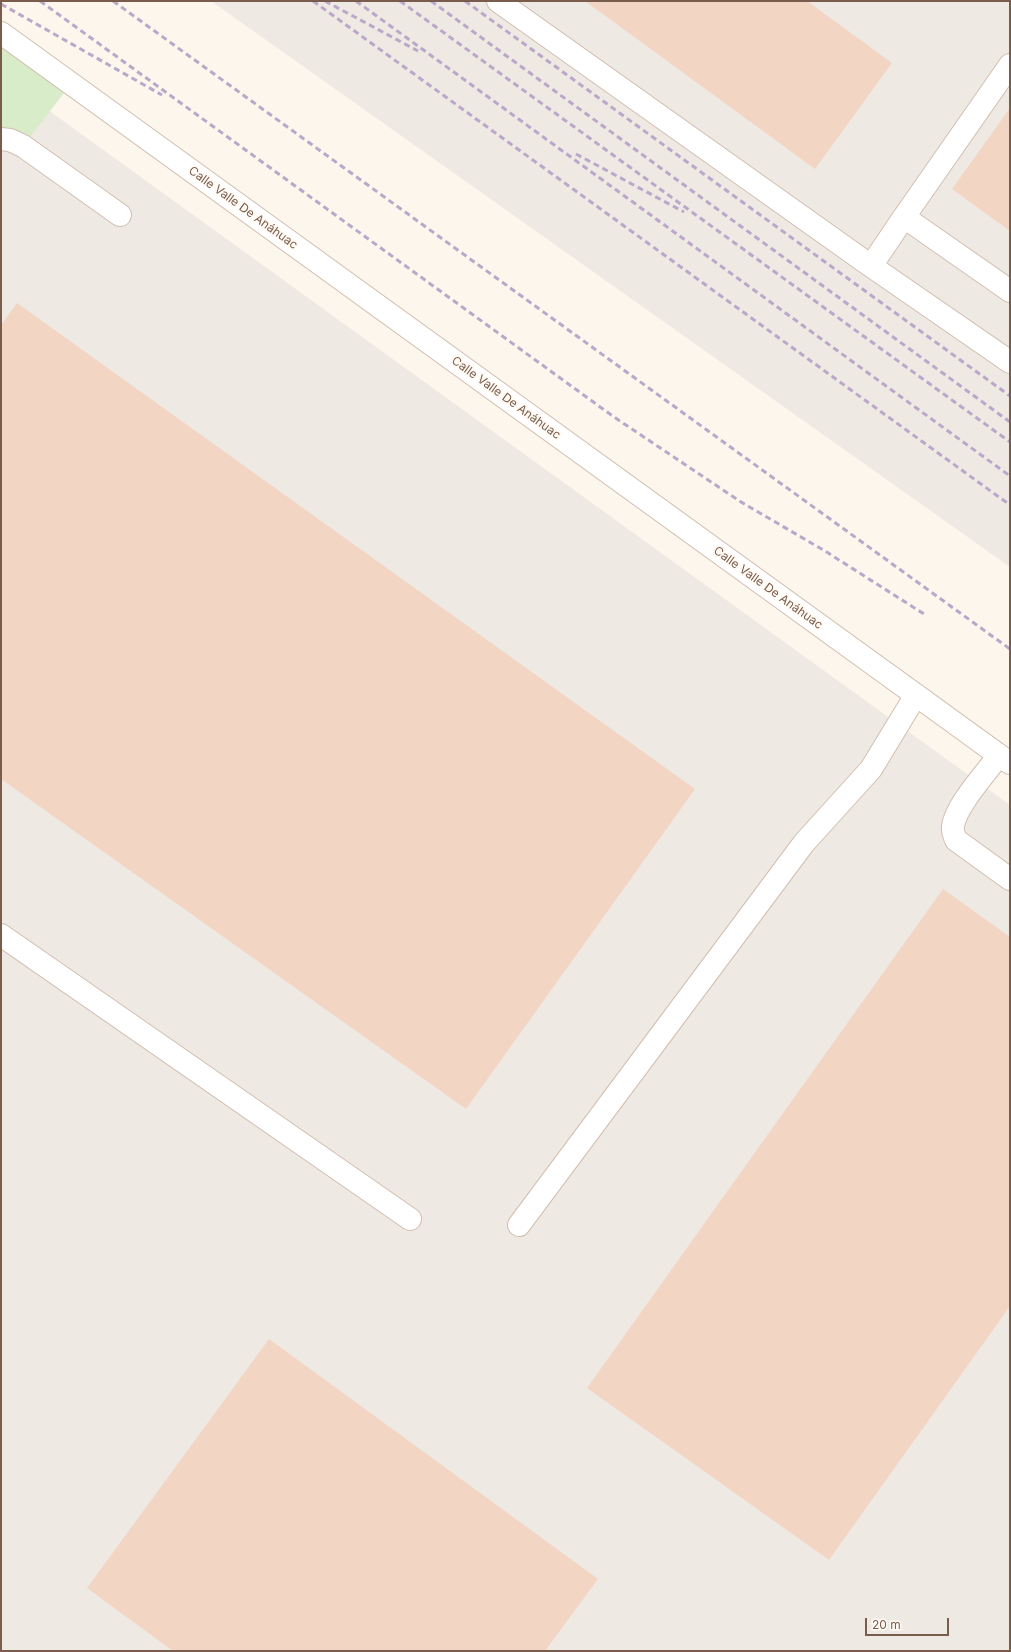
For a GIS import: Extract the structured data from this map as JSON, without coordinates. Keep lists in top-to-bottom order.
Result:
{
  "streets": {
    "street": ["Calle Valle De Anáhuac"]
  },
  "scale_bar": "20 m"
}
